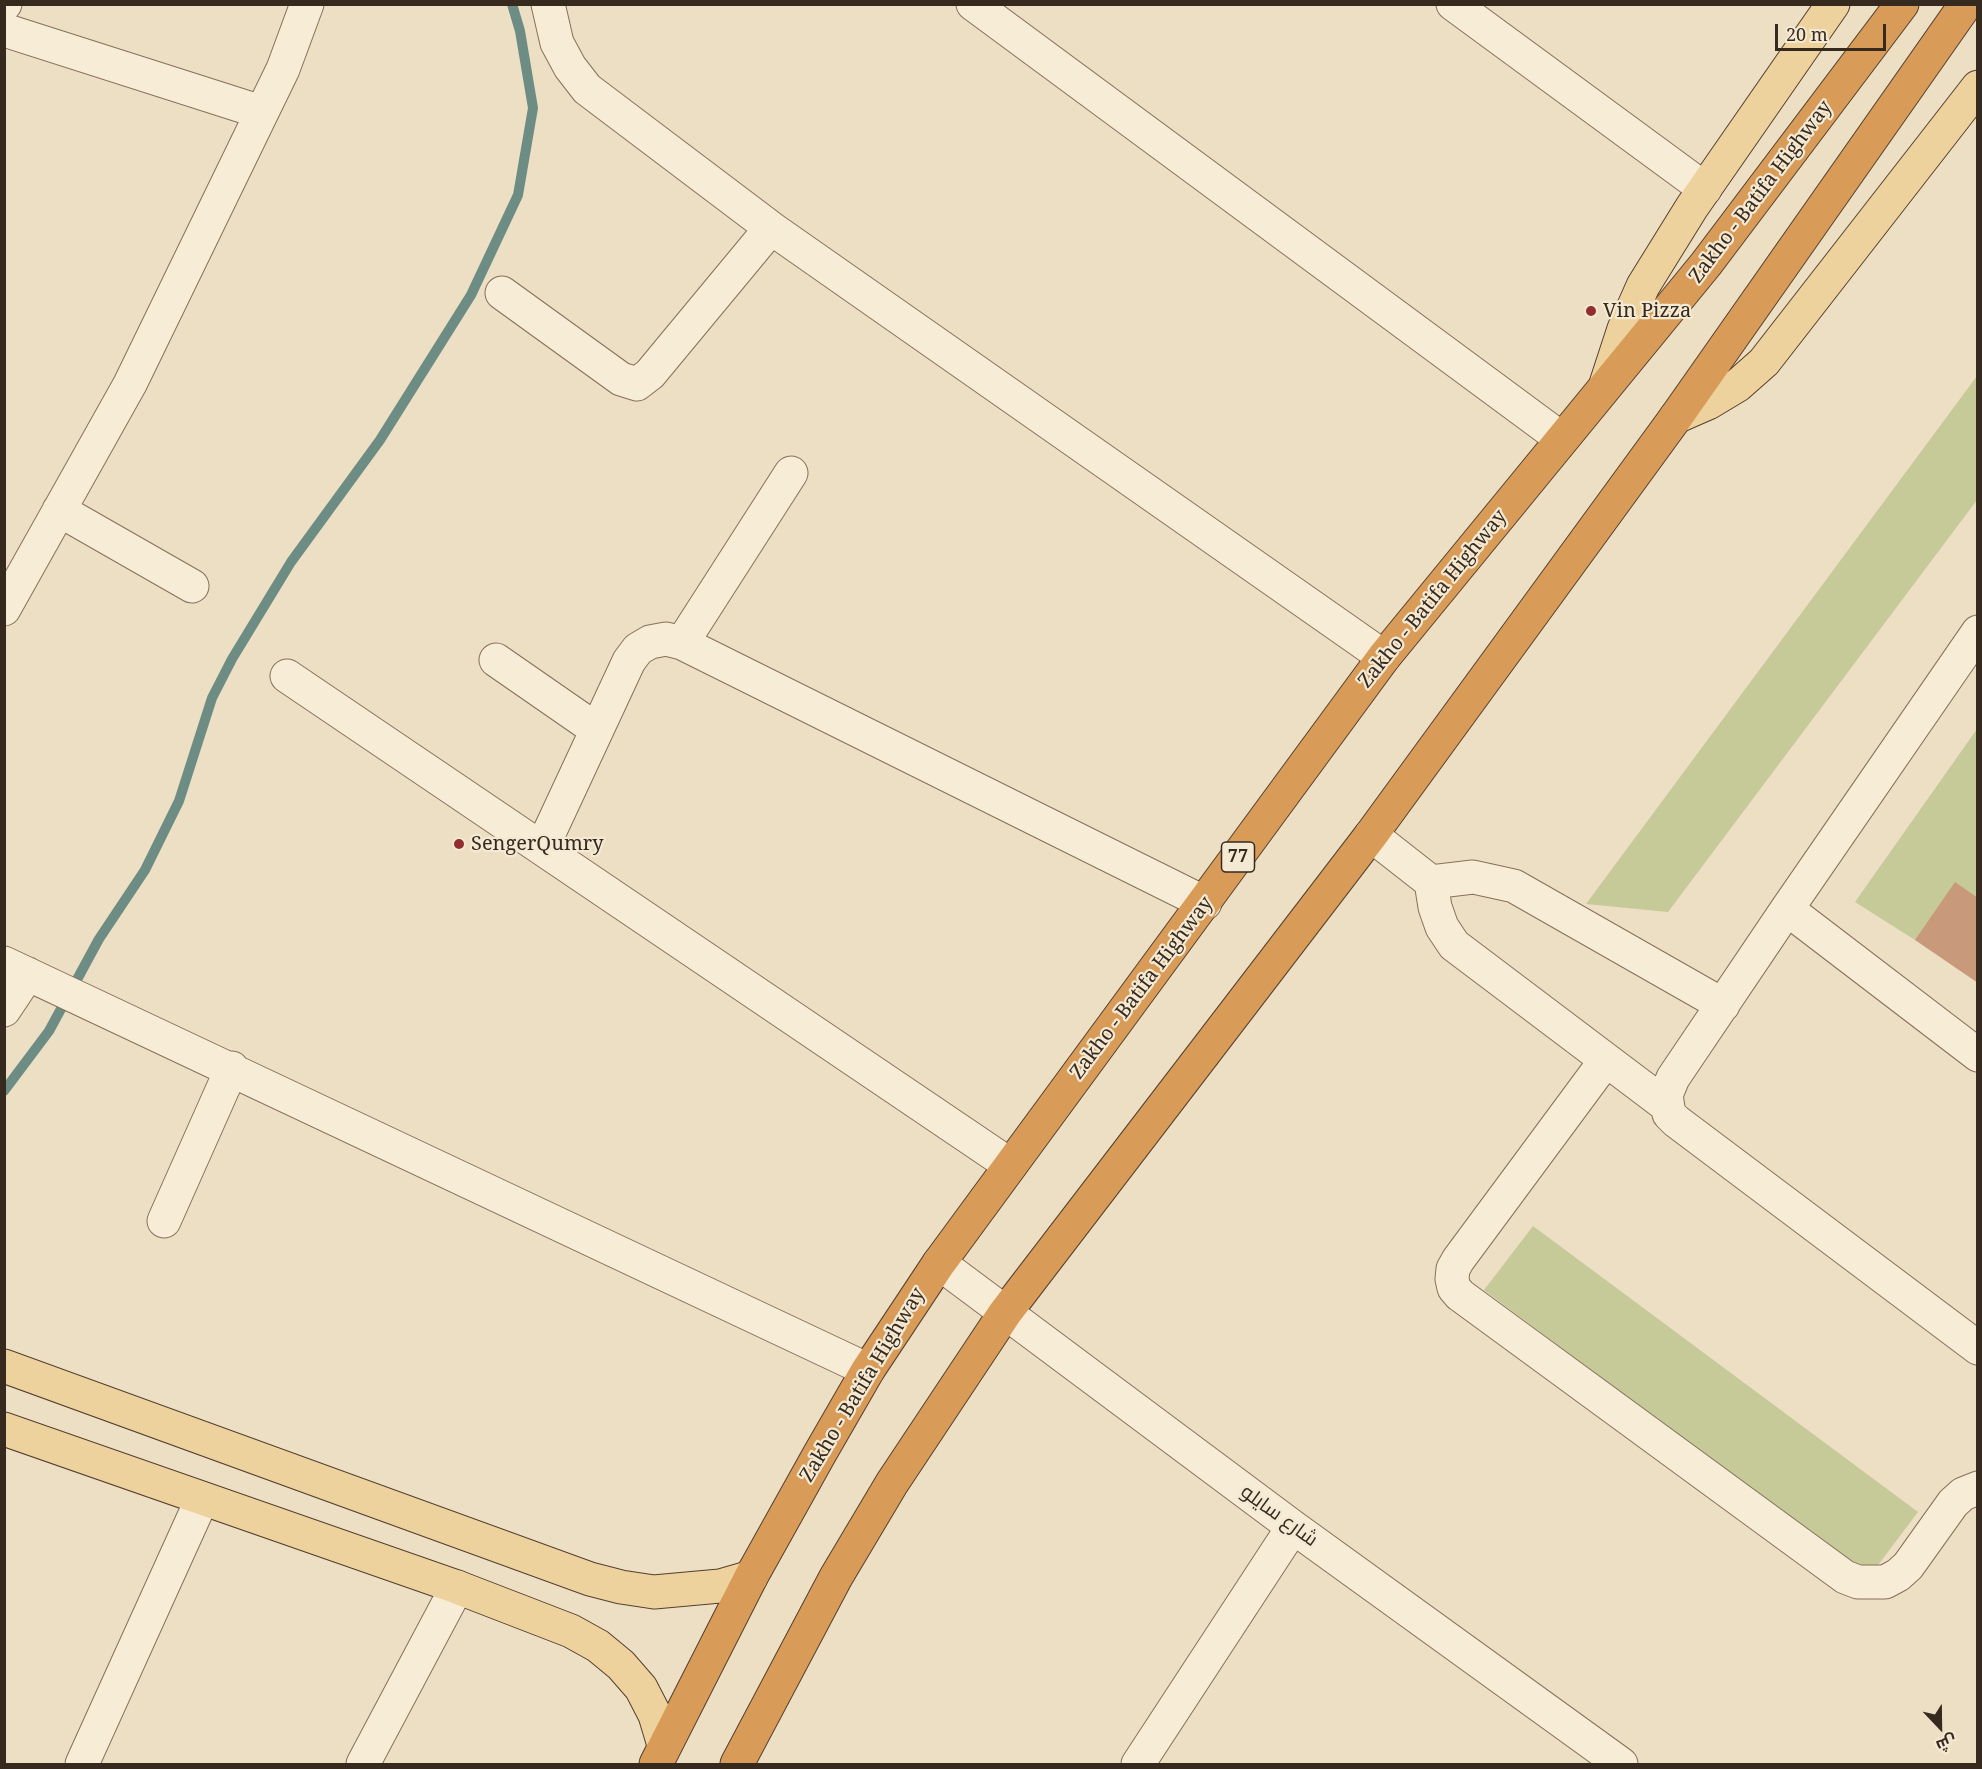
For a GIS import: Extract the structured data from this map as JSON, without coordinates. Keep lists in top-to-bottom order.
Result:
{
  "streets": {
    "highway": ["Zakho - Batifa Highway", "77"],
    "street": ["شارع سايلو"]
  },
  "crossings": [
    ["Zakho - Batifa Highway", "شارع سايلو"]
  ],
  "places": ["Vin Pizza", "SengerQumry"],
  "scale_bar": "20 m",
  "north": "bottom"
}
